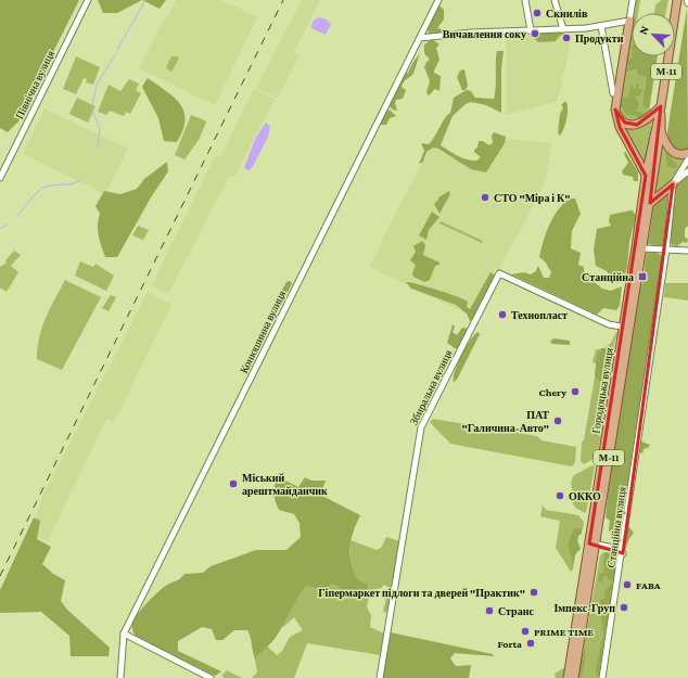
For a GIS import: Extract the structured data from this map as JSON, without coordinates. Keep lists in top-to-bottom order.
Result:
{
  "streets": {
    "main road": ["М-11", "Городоцька вулиця"],
    "street": [
      "Північна вулиця",
      "Конюшинна вулиця",
      "Збиральна вулиця",
      "Станційна вулиця"
    ]
  },
  "crossings": [
    ["Збиральна вулиця", "Городоцька вулиця"]
  ],
  "places": {
    "other": [
      "Скнилів",
      "Вичавлення соку",
      "Продукти",
      "СТО \"Міра і К\"",
      "Технопласт",
      "Chery",
      "ПАТ \"Галичина-Авто\"",
      "Міський арештмайданчик",
      "ОККО",
      "FABA",
      "Гіпермаркет підлоги та дверей \"Практик\"",
      "Імпекс-Груп",
      "Странс",
      "PRIME TIME",
      "Forta"
    ],
    "transit": ["Станційна"]
  },
  "north": "top left"
}
